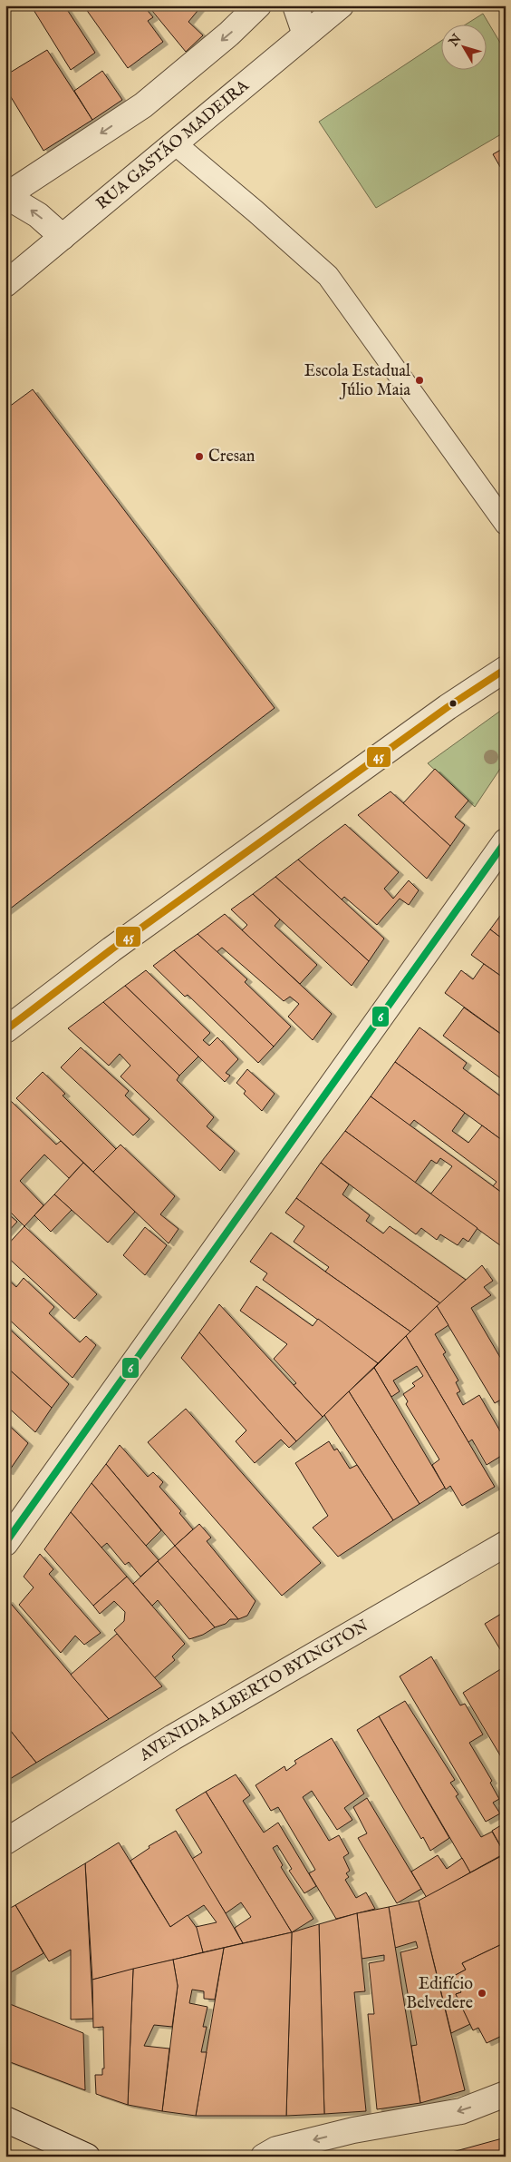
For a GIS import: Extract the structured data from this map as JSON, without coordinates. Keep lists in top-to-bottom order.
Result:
{
  "streets": {
    "street": ["RUA GASTÃO MADEIRA", "AVENIDA ALBERTO BYINGTON"]
  },
  "places": ["Escola Estadual Júlio Maia", "Cresan", "Edifício Belvedere"],
  "lines": ["transit line 45", "transit line 6"],
  "north": "top left"
}
